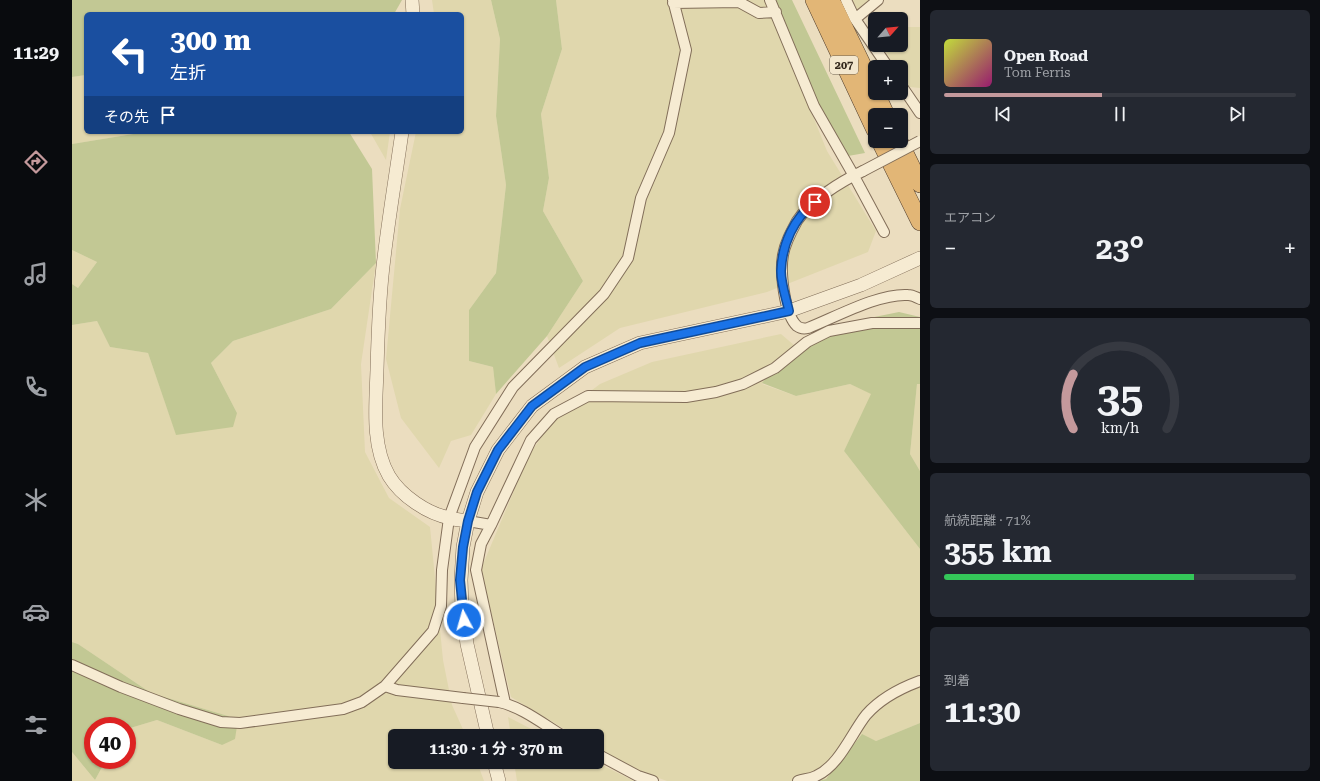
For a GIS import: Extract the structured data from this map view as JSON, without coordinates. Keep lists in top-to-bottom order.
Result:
{
  "streets": {
    "highway": ["207"]
  },
  "north": "top right",
  "page": {
    "tabs": "11:29",
    "map_buttons": ["+", "−"],
    "turn": ["300 m", "左折"],
    "song": ["Open Road", "Tom Ferris"],
    "then": "その先",
    "tile": [
      "エアコン",
      ["航続距離 · 71%", "355 km"],
      ["到着", "11:30"]
    ],
    "heat": ["−", "23°", "+"],
    "limit": "40",
    "trip": "11:30 · 1 分 · 370 m",
    "gauge": ["35", "km/h"]
  }
}
